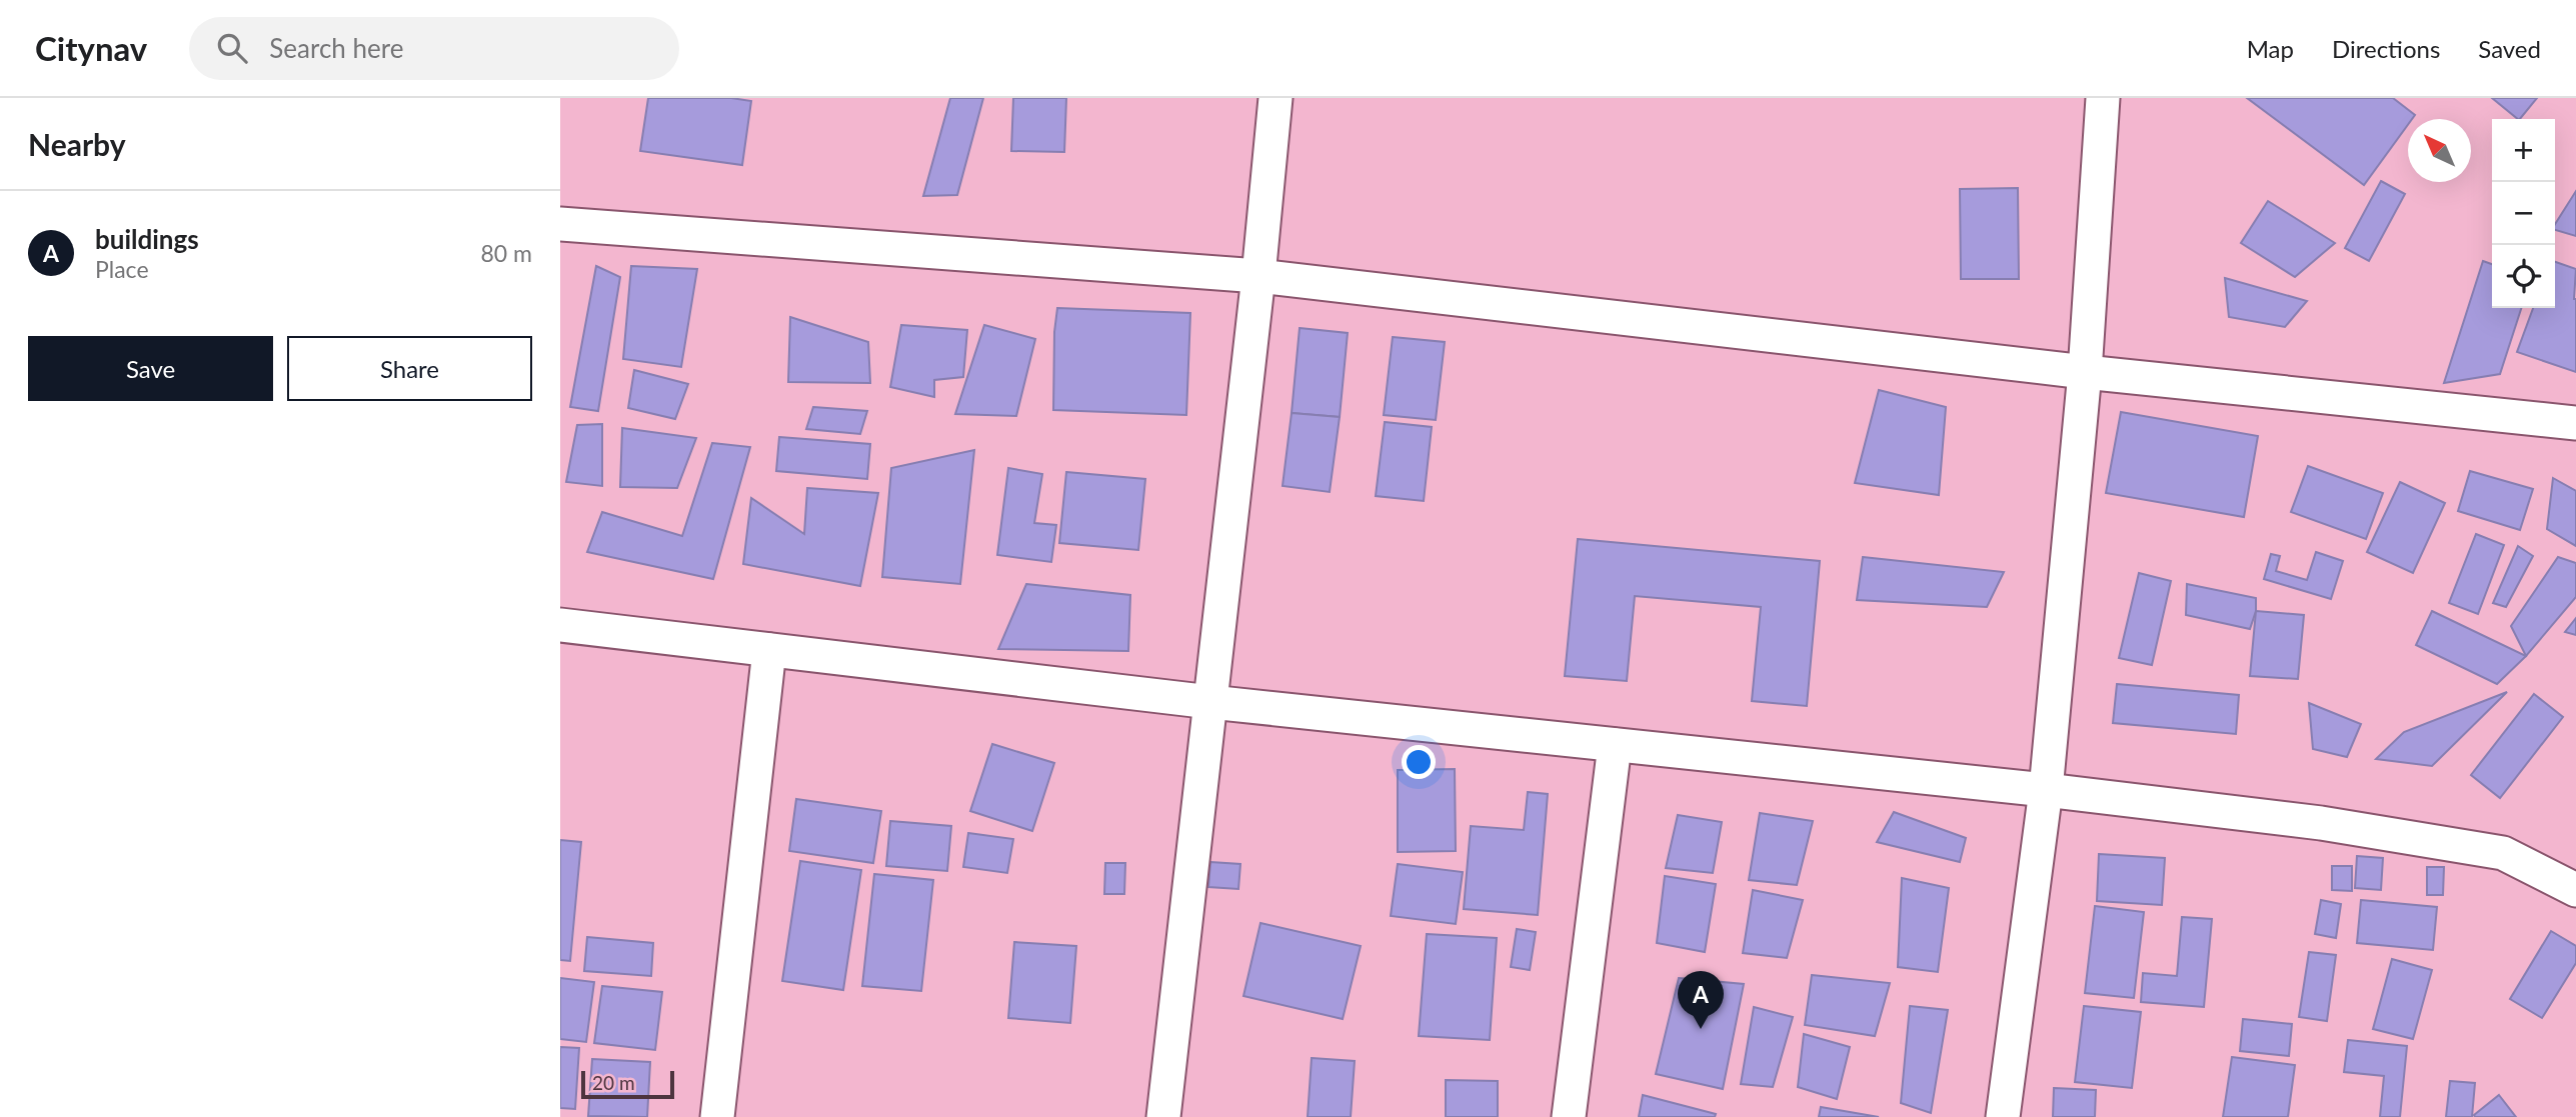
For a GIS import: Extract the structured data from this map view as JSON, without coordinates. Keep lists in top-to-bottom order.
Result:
{
  "scale_bar": "20 m",
  "north": "top left",
  "page": {
    "header": "Citynav",
    "search": "Search here",
    "nav": ["Map", "Directions", "Saved"],
    "heading": "Nearby",
    "map_buttons": ["+", "−"],
    "list": [
      {
        "mark": "A",
        "name": "buildings",
        "note": "Place",
        "value": "80 m"
      }
    ],
    "buttons": ["Save", "Share"],
    "pins": "A",
    "scale": "20 m"
  }
}
